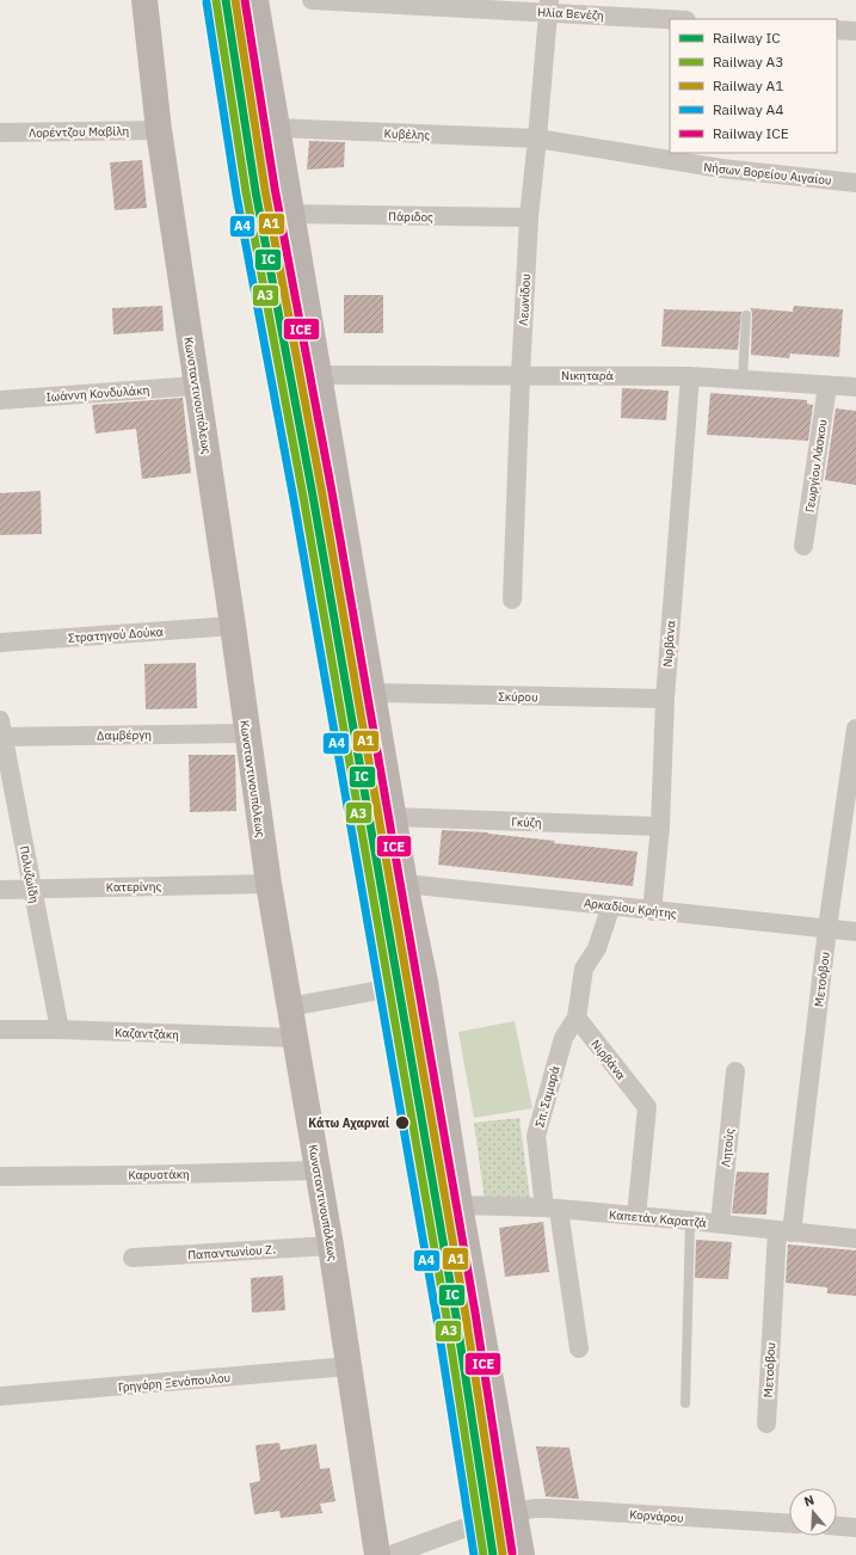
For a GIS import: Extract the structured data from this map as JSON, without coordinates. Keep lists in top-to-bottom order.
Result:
{
  "streets": {
    "street": [
      "Ηλία Βενέζη",
      "Λορέντζου Μαβίλη",
      "Κυβέλης",
      "Νήσων Βορείου Αιγαίου",
      "Πάριδος",
      "Λεωνίδου",
      "Νικηταρά",
      "Ιωάννη Κονδυλάκη",
      "Κωνσταντινουπόλεως",
      "Γεωργίου Λάσκου",
      "Στρατηγού Δούκα",
      "Νιρβάνα",
      "Σκύρου",
      "Δαμβέργη",
      "Γκύζη",
      "Πολυζωίδη",
      "Κατερίνης",
      "Αρκαδίου Κρήτης",
      "Μετσόβου",
      "Καζαντζάκη",
      "Σπ. Σαμαρά",
      "Λητούς",
      "Καρυοτάκη",
      "Καπετάν Καρατζά",
      "Παπαντωνίου Ζ.",
      "Γρηγόρη Ξενόπουλου",
      "Κορνάρου"
    ]
  },
  "crossings": [
    ["Ηλία Βενέζη", "Λεωνίδου"],
    ["Λορέντζου Μαβίλη", "Κωνσταντινουπόλεως"],
    ["Κυβέλης", "Νήσων Βορείου Αιγαίου"],
    ["Κυβέλης", "Λεωνίδου"],
    ["Νήσων Βορείου Αιγαίου", "Λεωνίδου"],
    ["Πάριδος", "Λεωνίδου"],
    ["Λεωνίδου", "Νικηταρά"],
    ["Νικηταρά", "Γεωργίου Λάσκου"],
    ["Νικηταρά", "Νιρβάνα"],
    ["Ιωάννη Κονδυλάκη", "Κωνσταντινουπόλεως"],
    ["Κωνσταντινουπόλεως", "Στρατηγού Δούκα"],
    ["Κωνσταντινουπόλεως", "Δαμβέργη"],
    ["Κωνσταντινουπόλεως", "Κατερίνης"],
    ["Κωνσταντινουπόλεως", "Καζαντζάκη"],
    ["Κωνσταντινουπόλεως", "Καρυοτάκη"],
    ["Κωνσταντινουπόλεως", "Παπαντωνίου Ζ."],
    ["Κωνσταντινουπόλεως", "Γρηγόρη Ξενόπουλου"],
    ["Νιρβάνα", "Σκύρου"],
    ["Νιρβάνα", "Γκύζη"],
    ["Νιρβάνα", "Αρκαδίου Κρήτης"],
    ["Νιρβάνα", "Σπ. Σαμαρά"],
    ["Νιρβάνα", "Καπετάν Καρατζά"],
    ["Δαμβέργη", "Πολυζωίδη"],
    ["Πολυζωίδη", "Κατερίνης"],
    ["Πολυζωίδη", "Καζαντζάκη"],
    ["Αρκαδίου Κρήτης", "Μετσόβου"],
    ["Μετσόβου", "Καπετάν Καρατζά"],
    ["Σπ. Σαμαρά", "Καπετάν Καρατζά"],
    ["Λητούς", "Καπετάν Καρατζά"]
  ],
  "places": ["Κάτω Αχαρναί"],
  "lines": [
    "rail line IC",
    "rail line A1",
    "rail line ICE",
    "rail line A3",
    "rail line A4"
  ],
  "legend": [
    "Railway IC",
    "Railway A3",
    "Railway A1",
    "Railway A4",
    "Railway ICE"
  ],
  "north": "top"
}
